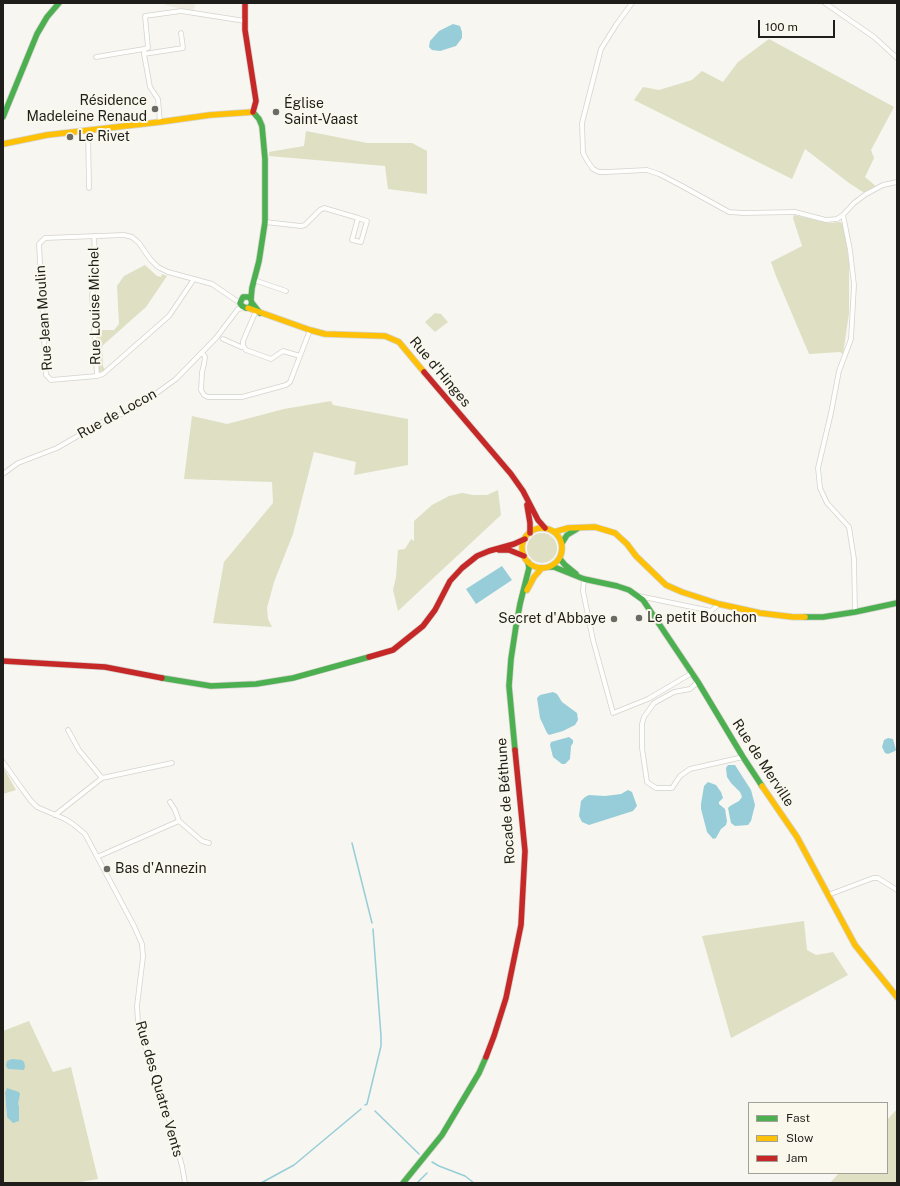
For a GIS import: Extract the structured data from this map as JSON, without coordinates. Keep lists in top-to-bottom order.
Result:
{
  "streets": {
    "main road": ["Rue d'Hinges", "Rue de Merville", "Rocade de Béthune"],
    "street": [
      "Rue Louise Michel",
      "Rue Jean Moulin",
      "Rue de Locon",
      "Rue des Quatre Vents"
    ]
  },
  "crossings": [
    ["Rue Louise Michel", "Rue Jean Moulin"],
    ["Rue Jean Moulin", "Rue de Locon"],
    ["Rue d'Hinges", "Rue de Merville"],
    ["Rue d'Hinges", "Rocade de Béthune"],
    ["Rue de Merville", "Rocade de Béthune"]
  ],
  "places": [
    "Résidence Madeleine Renaud",
    "Église Saint-Vaast",
    "Le Rivet",
    "Le petit Bouchon",
    "Secret d'Abbaye",
    "Bas d'Annezin"
  ],
  "legend": ["Fast", "Slow", "Jam"],
  "scale_bar": "100 m"
}
